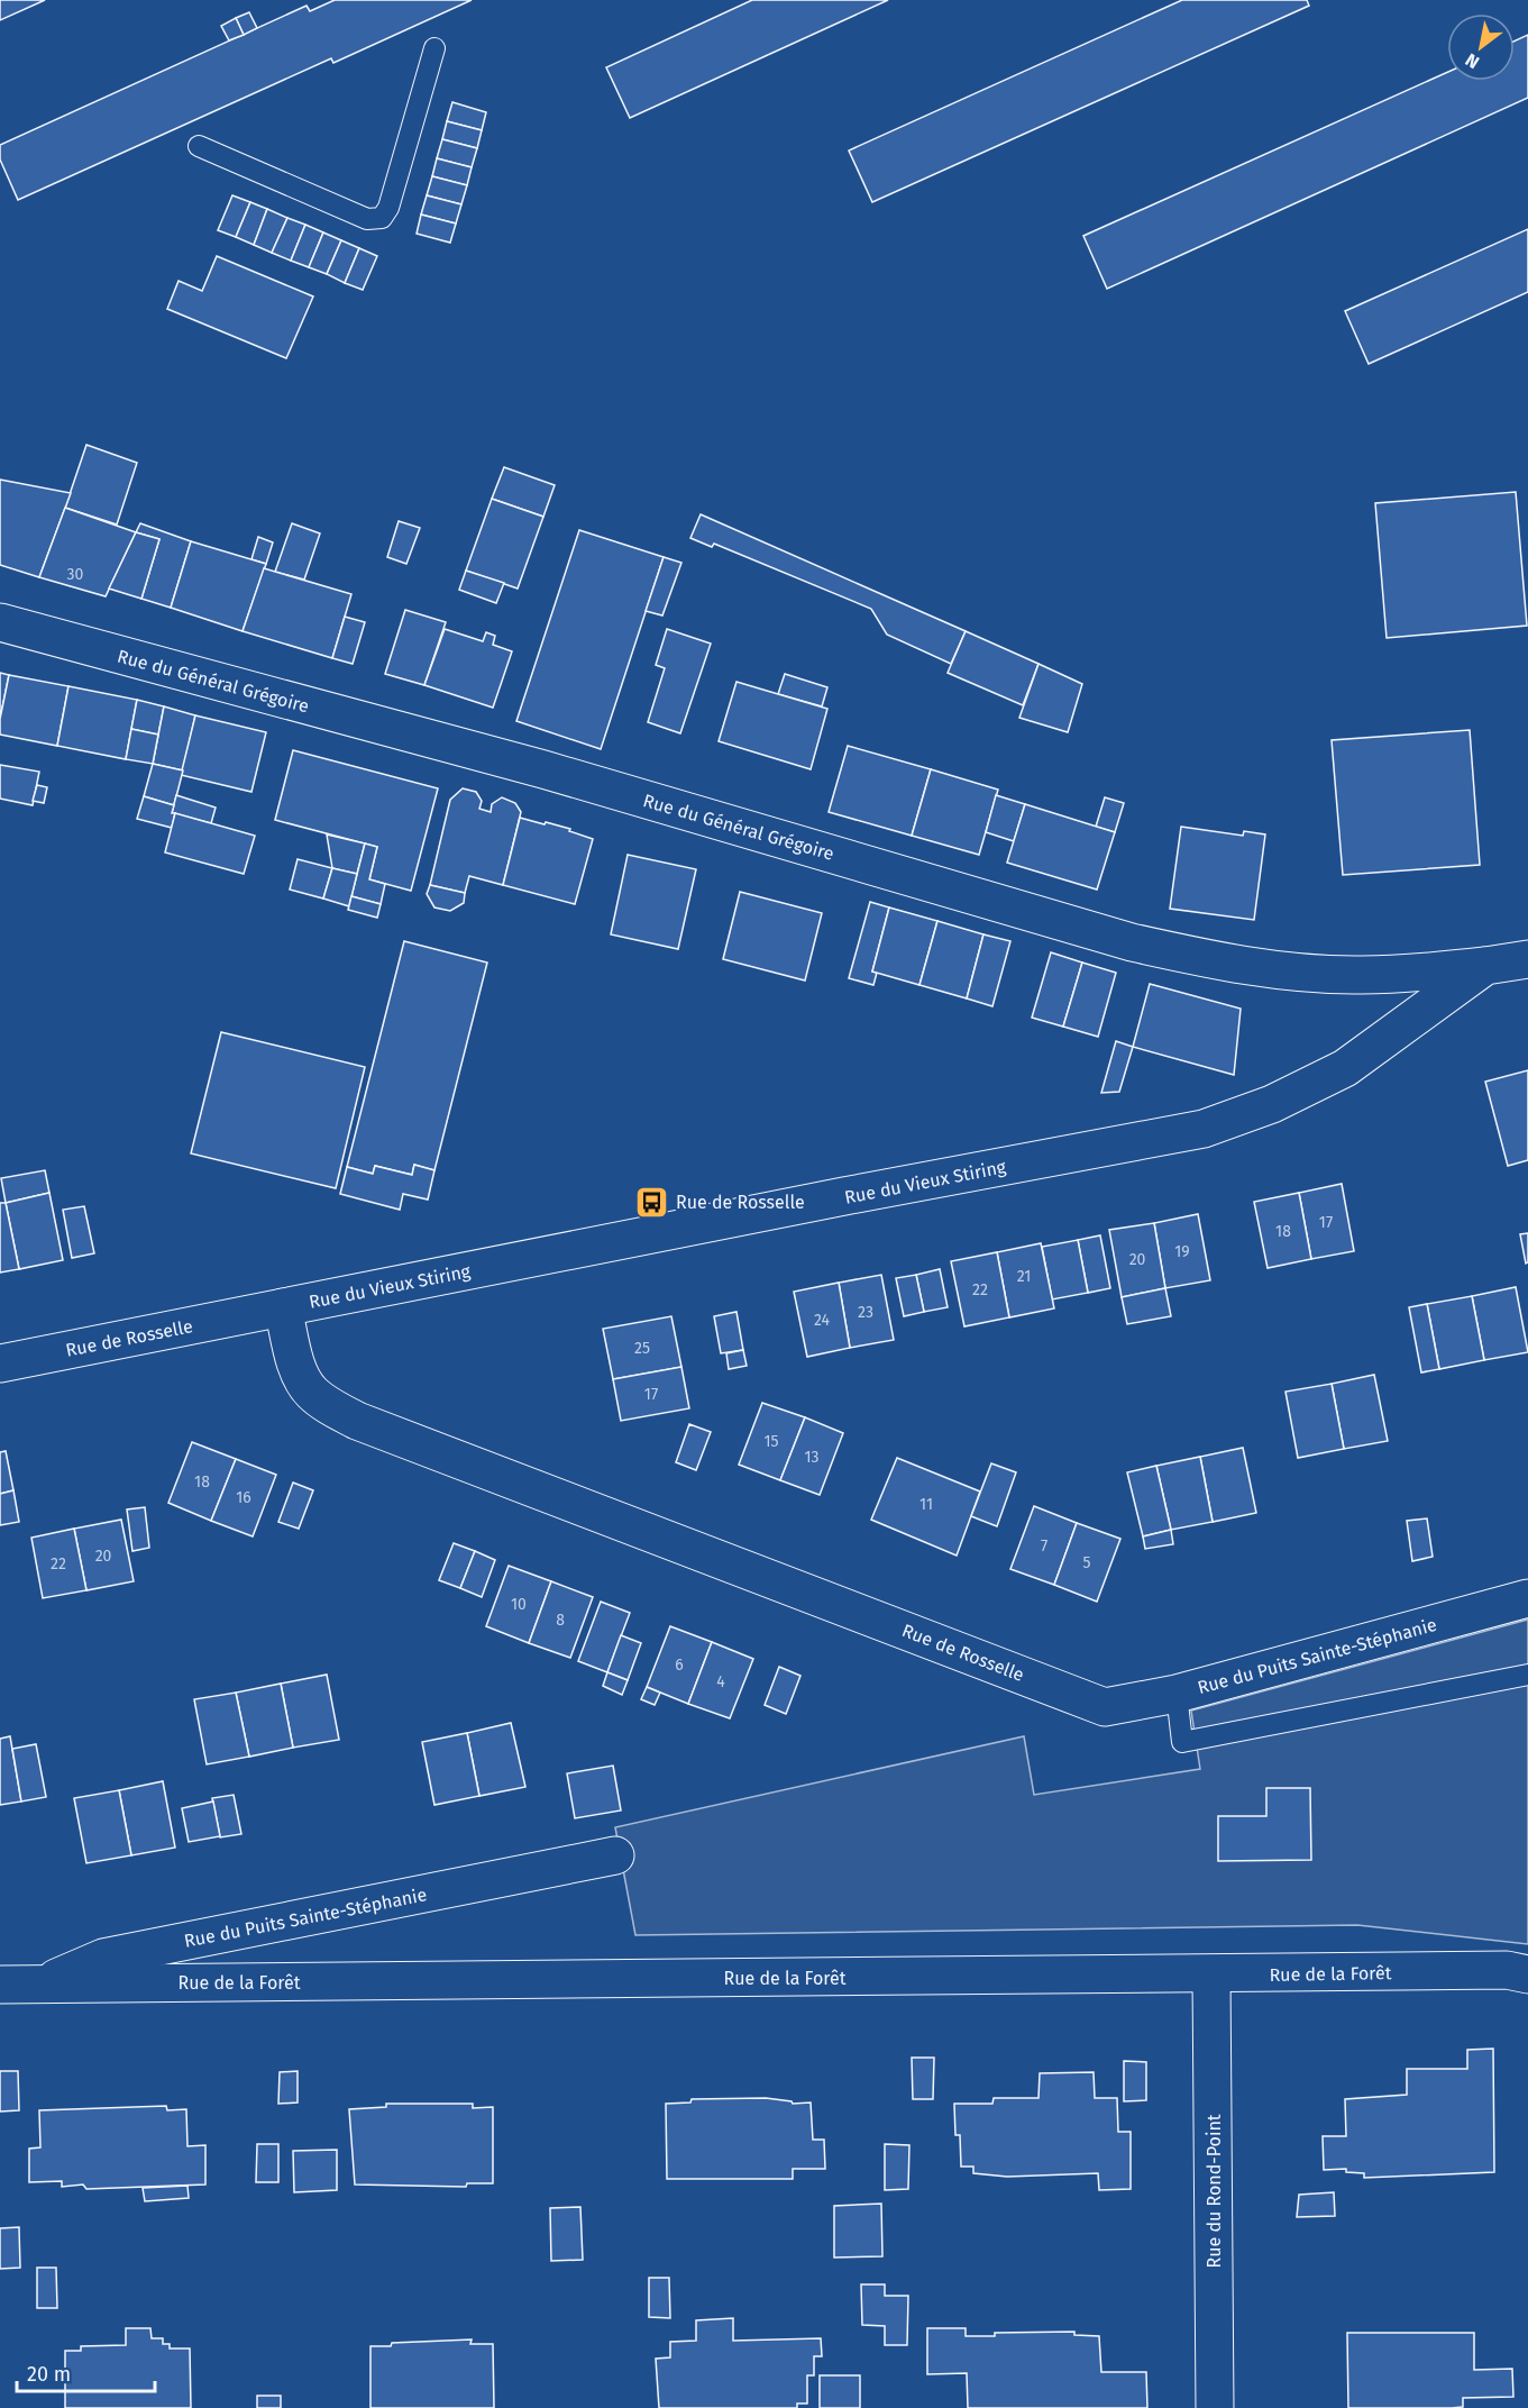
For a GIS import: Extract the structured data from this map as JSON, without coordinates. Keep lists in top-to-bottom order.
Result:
{
  "streets": {
    "street": [
      "Rue du Général Grégoire",
      "Rue du Vieux Stiring",
      "Rue de Rosselle",
      "Rue du Puits Sainte-Stéphanie",
      "Rue de la Forêt",
      "Rue du Rond-Point"
    ]
  },
  "crossings": [
    ["Rue du Général Grégoire", "Rue du Vieux Stiring"],
    ["Rue du Vieux Stiring", "Rue de Rosselle"],
    ["Rue de Rosselle", "Rue du Puits Sainte-Stéphanie"],
    ["Rue du Puits Sainte-Stéphanie", "Rue de la Forêt"],
    ["Rue de la Forêt", "Rue du Rond-Point"]
  ],
  "places": {
    "bus stop": ["Rue de Rosselle"]
  },
  "house_numbers": [
    "30",
    "17",
    "18",
    "19",
    "20",
    "21",
    "22",
    "23",
    "24",
    "25",
    "17",
    "15",
    "13",
    "18",
    "16",
    "11",
    "7",
    "20",
    "5",
    "22",
    "10",
    "8",
    "6",
    "4"
  ],
  "scale_bar": "20 m",
  "north": "bottom left"
}
